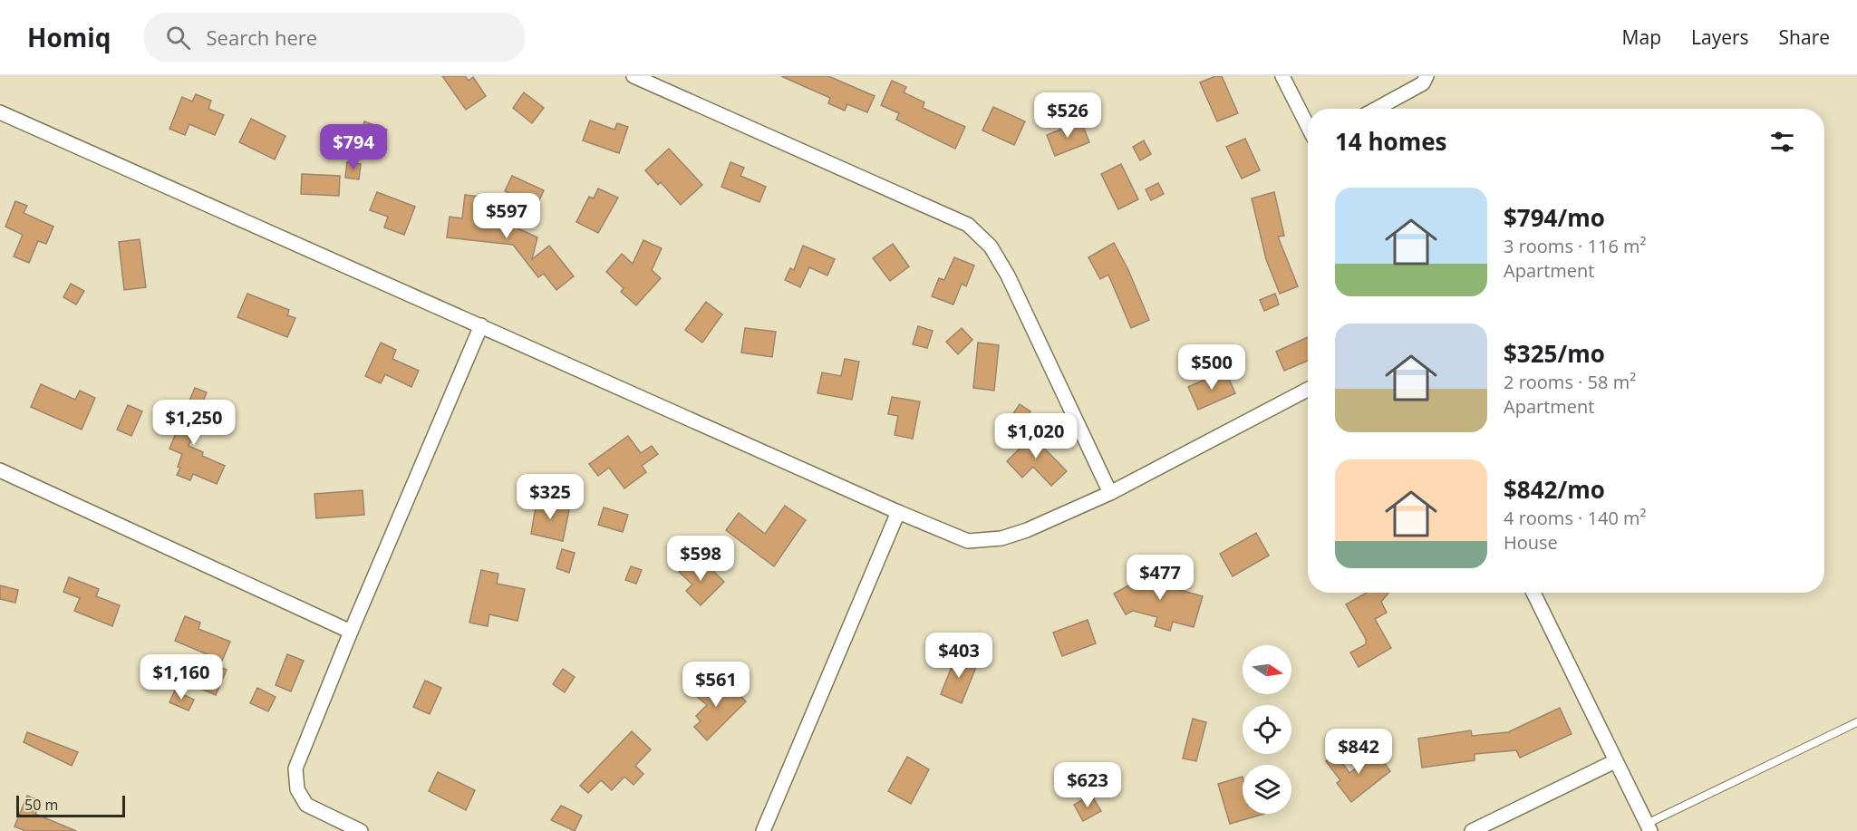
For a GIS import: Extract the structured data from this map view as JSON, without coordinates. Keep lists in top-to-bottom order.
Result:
{
  "scale_bar": "50 m",
  "north": "right",
  "page": {
    "header": "Homiq",
    "search": "Search here",
    "nav": ["Map", "Layers", "Share"],
    "price": [
      "$526",
      "$794",
      "$597",
      "$500",
      "$1,250",
      "$1,020",
      "$325",
      "$598",
      "$477",
      "$403",
      "$1,160",
      "$561",
      "$842",
      "$623"
    ],
    "heading": "14 homes",
    "list": [
      {
        "name": "$794/mo",
        "note": "3 rooms · 116 m² · Apartment"
      },
      {
        "name": "$325/mo",
        "note": "2 rooms · 58 m² · Apartment"
      },
      {
        "name": "$842/mo",
        "note": "4 rooms · 140 m² · House"
      }
    ],
    "scale": "50 m"
  }
}
